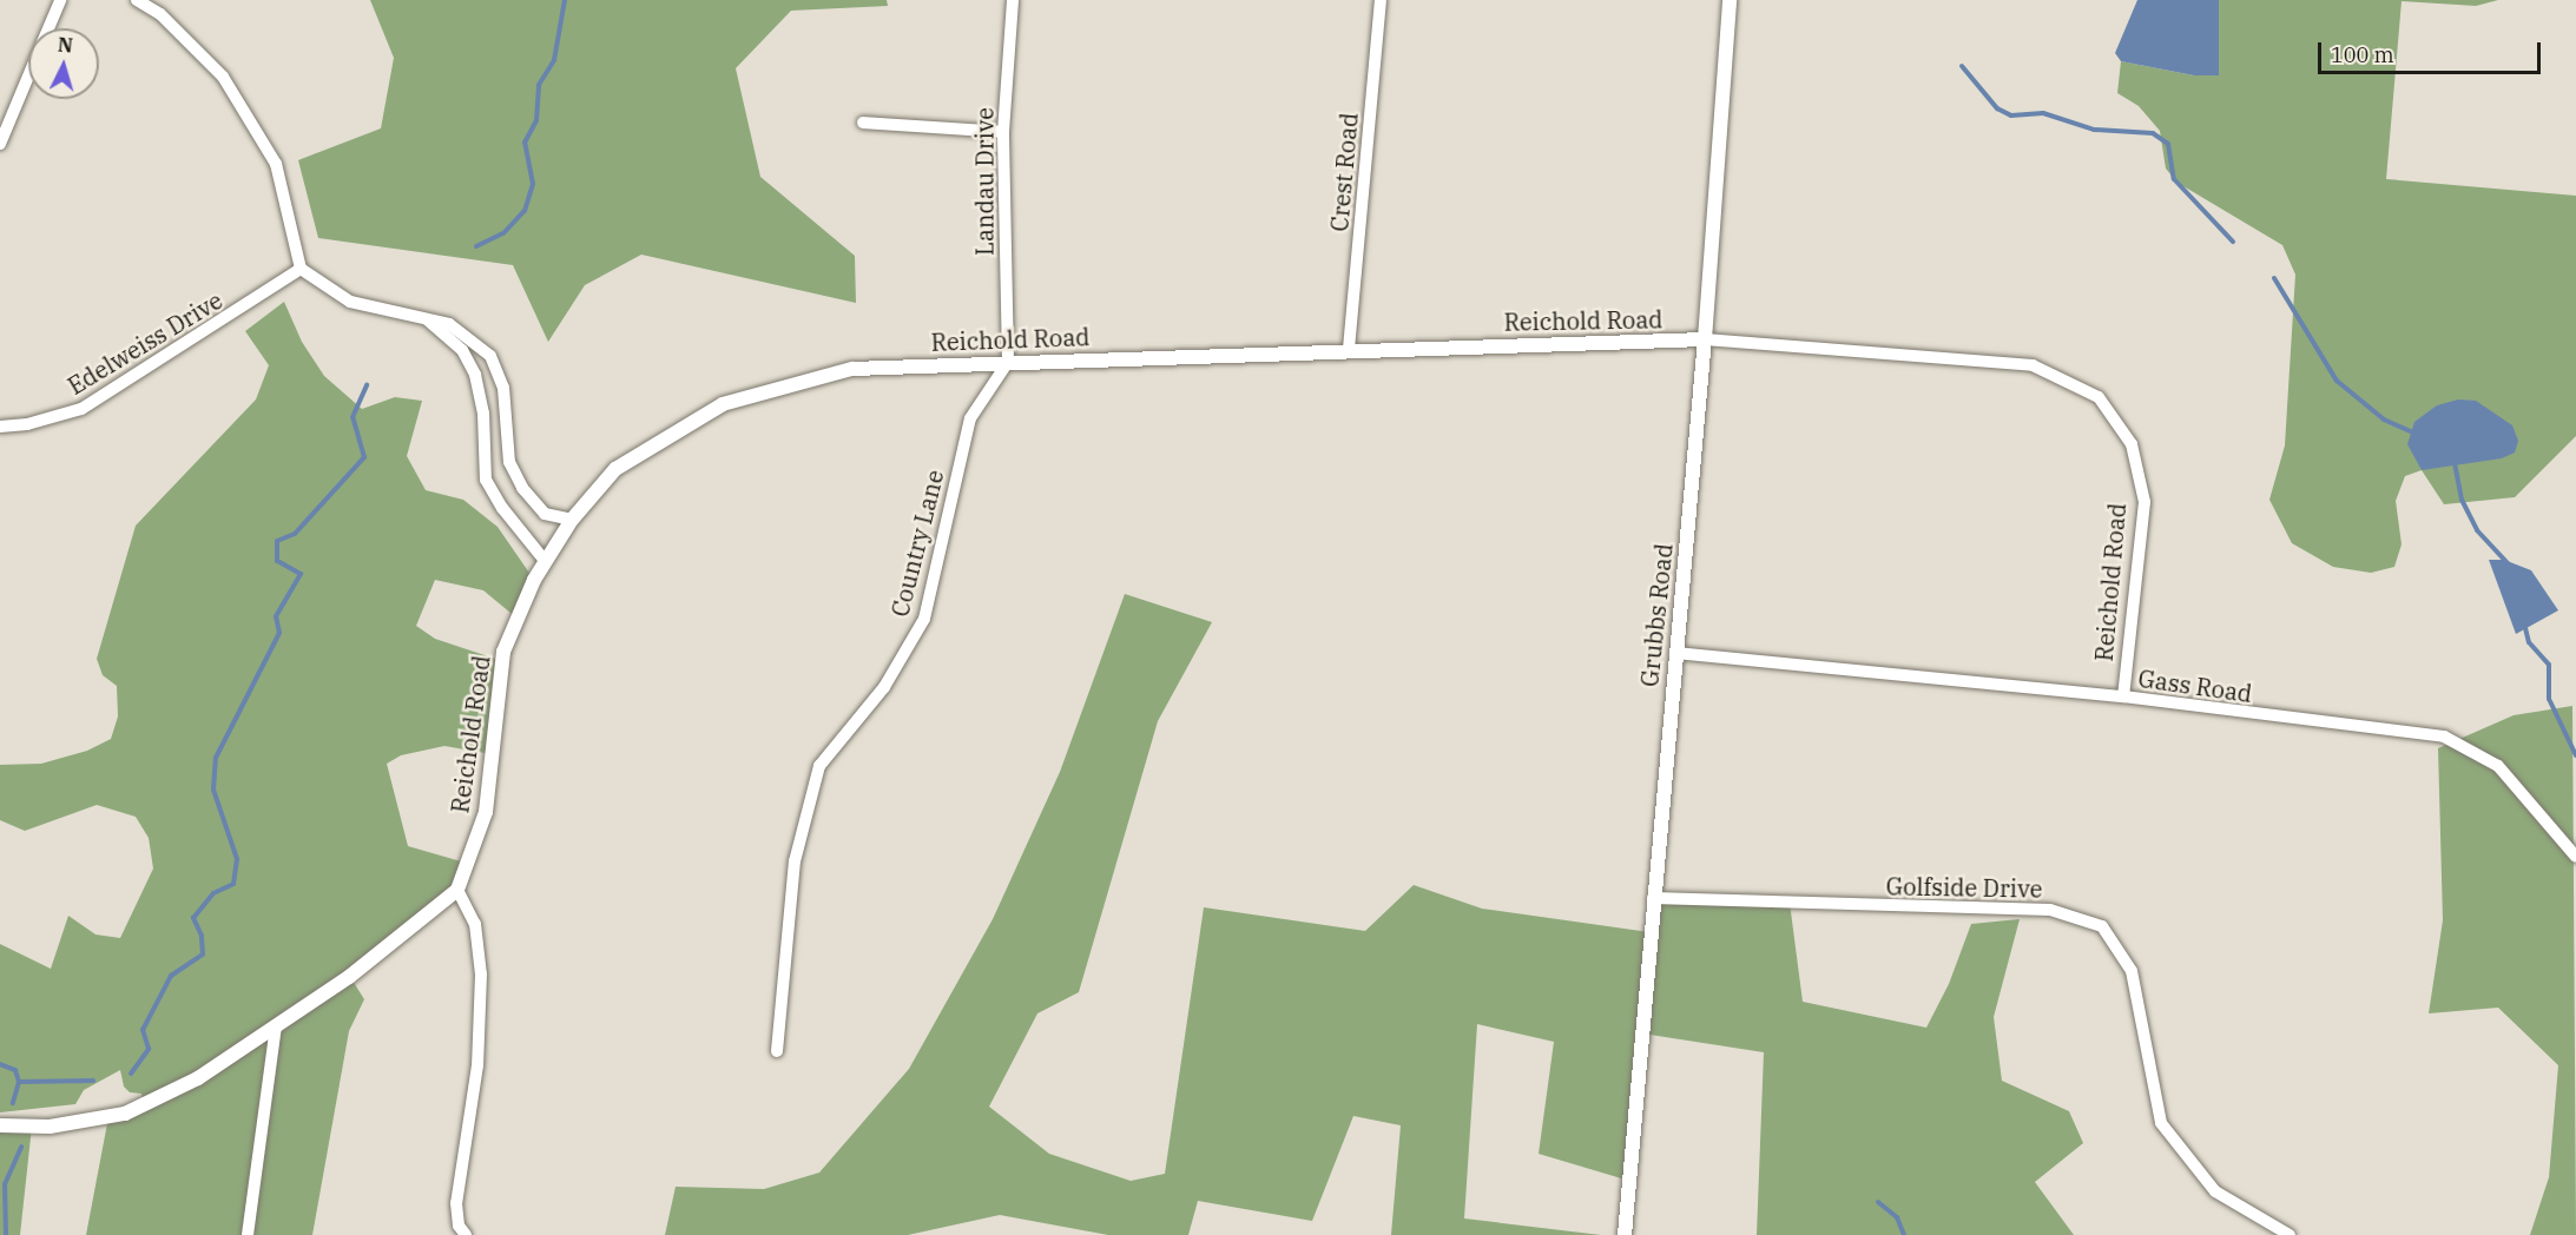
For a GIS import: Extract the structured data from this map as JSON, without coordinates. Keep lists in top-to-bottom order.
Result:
{
  "streets": {
    "street": [
      "Crest Road",
      "Landau Drive",
      "Reichold Road",
      "Edelweiss Drive",
      "Country Lane",
      "Grubbs Road",
      "Gass Road",
      "Golfside Drive"
    ]
  },
  "crossings": [
    ["Crest Road", "Reichold Road"],
    ["Landau Drive", "Reichold Road"],
    ["Landau Drive", "Country Lane"],
    ["Reichold Road", "Country Lane"],
    ["Reichold Road", "Grubbs Road"],
    ["Reichold Road", "Gass Road"],
    ["Grubbs Road", "Gass Road"],
    ["Grubbs Road", "Golfside Drive"]
  ],
  "scale_bar": "100 m",
  "north": "top"
}
